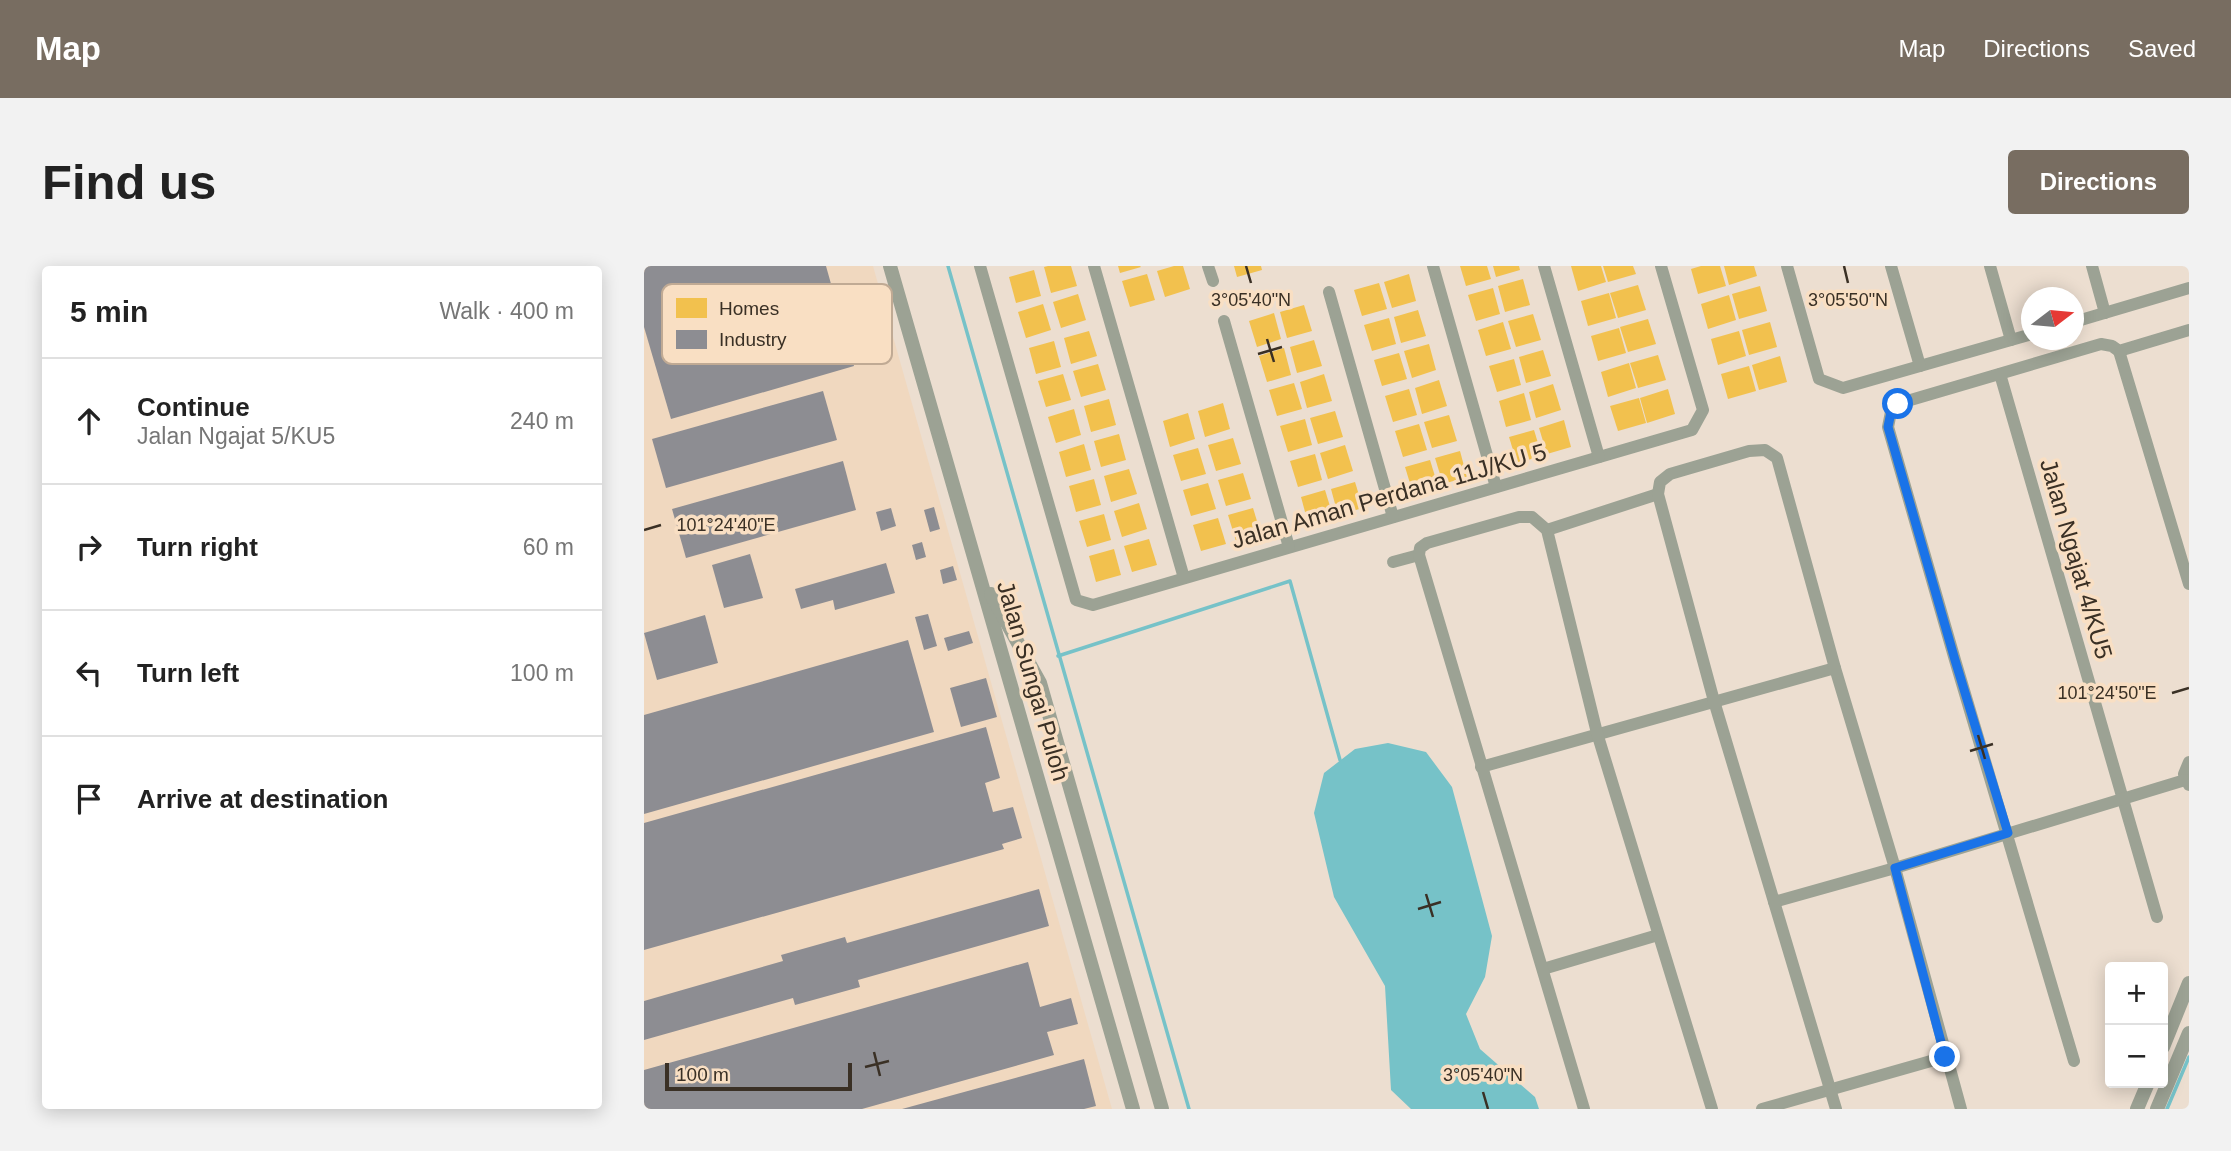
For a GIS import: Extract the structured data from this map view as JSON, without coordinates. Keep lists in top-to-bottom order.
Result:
{
  "streets": {
    "street": ["Jalan Aman Perdana 11J/KU 5", "Jalan Ngajat 4/KU5", "Jalan Sungai Puloh"]
  },
  "legend": ["Homes", "Industry"],
  "scale_bar": "100 m",
  "north": "right",
  "page": {
    "header": "Map",
    "nav": ["Map", "Directions", "Saved"],
    "buttons": "Directions",
    "title": "Find us",
    "heading": ["5 min", "Walk · 400 m"],
    "list": [
      ["Continue", "Jalan Ngajat 5/KU5", "240 m"],
      ["Turn right", "60 m"],
      ["Turn left", "100 m"],
      "Arrive at destination"
    ],
    "map_buttons": ["+", "−"],
    "scale": "100 m"
  },
  "coordinates": [
    "3°05'40\"N",
    "3°05'50\"N",
    "101°24'40\"E",
    "101°24'50\"E"
  ]
}
